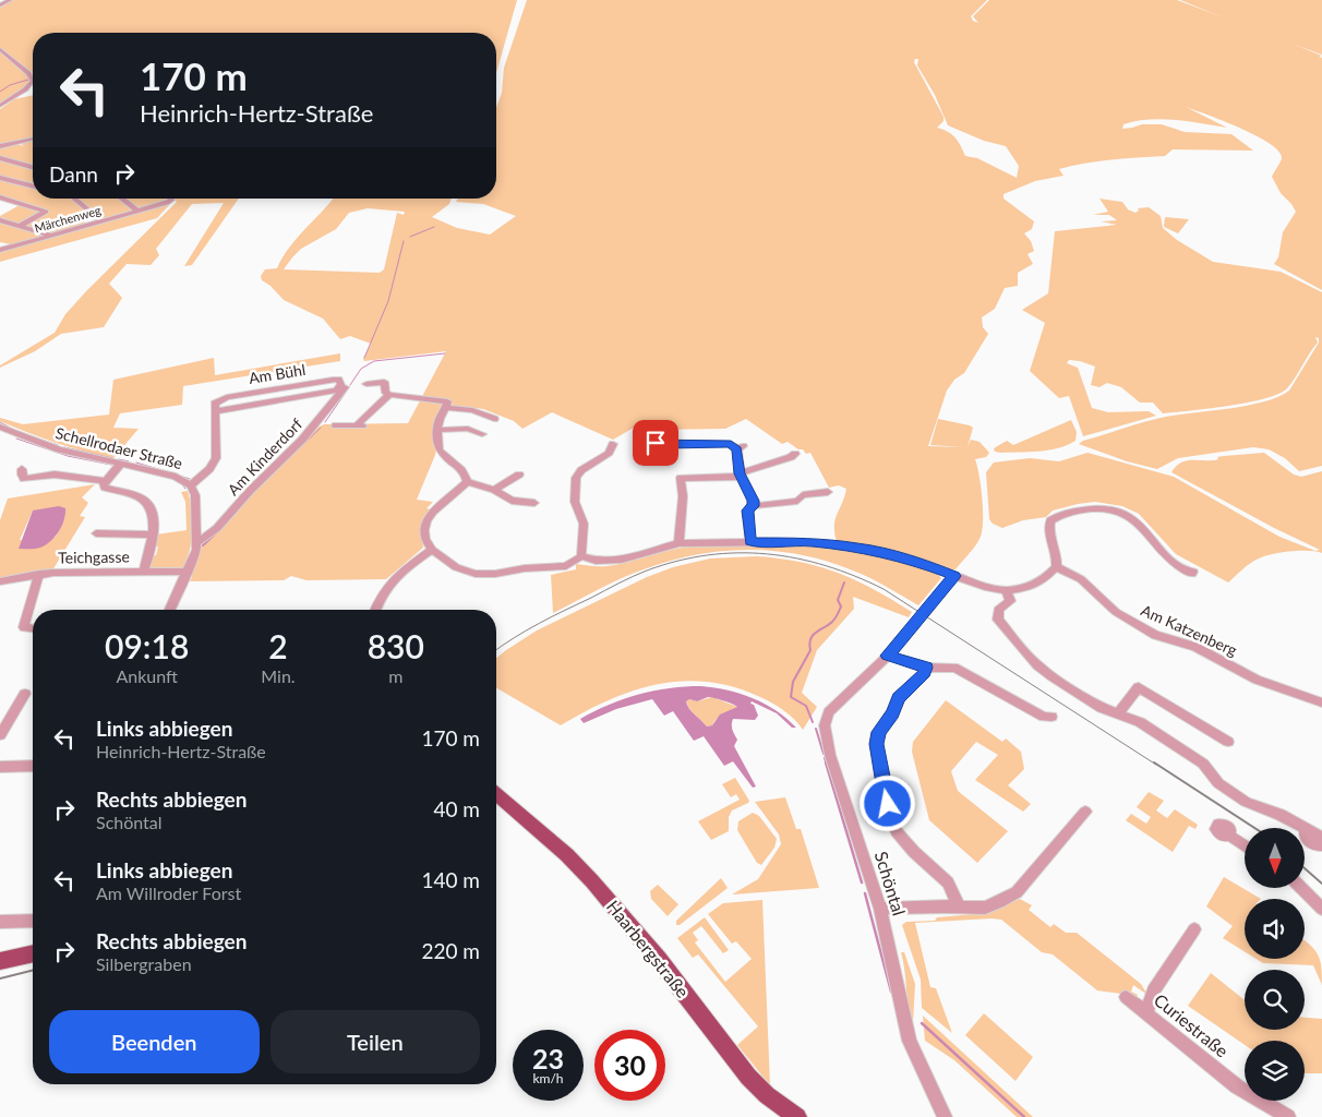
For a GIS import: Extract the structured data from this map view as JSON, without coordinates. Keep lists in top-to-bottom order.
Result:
{
  "streets": {
    "main road": ["Haarbergstraße"],
    "street": [
      "Märchenweg",
      "Am Bühl",
      "Schellrodaer Straße",
      "Am Kinderdorf",
      "Teichgasse",
      "Am Katzenberg",
      "Schöntal",
      "Curiestraße"
    ]
  },
  "crossings": [
    ["Am Bühl", "Schellrodaer Straße"],
    ["Am Bühl", "Am Kinderdorf"],
    ["Schellrodaer Straße", "Am Kinderdorf"],
    ["Schellrodaer Straße", "Teichgasse"]
  ],
  "north": "bottom",
  "page": {
    "turn": ["170 m", "Heinrich-Hertz-Straße"],
    "then": "Dann",
    "eta": [
      "09:18",
      "Ankunft",
      "2",
      "Min.",
      "830",
      "m"
    ],
    "list": [
      {
        "name": "Links abbiegen",
        "note": "Heinrich-Hertz-Straße",
        "value": "170 m"
      },
      {
        "name": "Rechts abbiegen",
        "note": "Schöntal",
        "value": "40 m"
      },
      {
        "name": "Links abbiegen",
        "note": "Am Willroder Forst",
        "value": "140 m"
      },
      {
        "name": "Rechts abbiegen",
        "note": "Silbergraben",
        "value": "220 m"
      }
    ],
    "buttons": ["Beenden", "Teilen"],
    "speed": "23 km/h",
    "limit": "30"
  }
}
